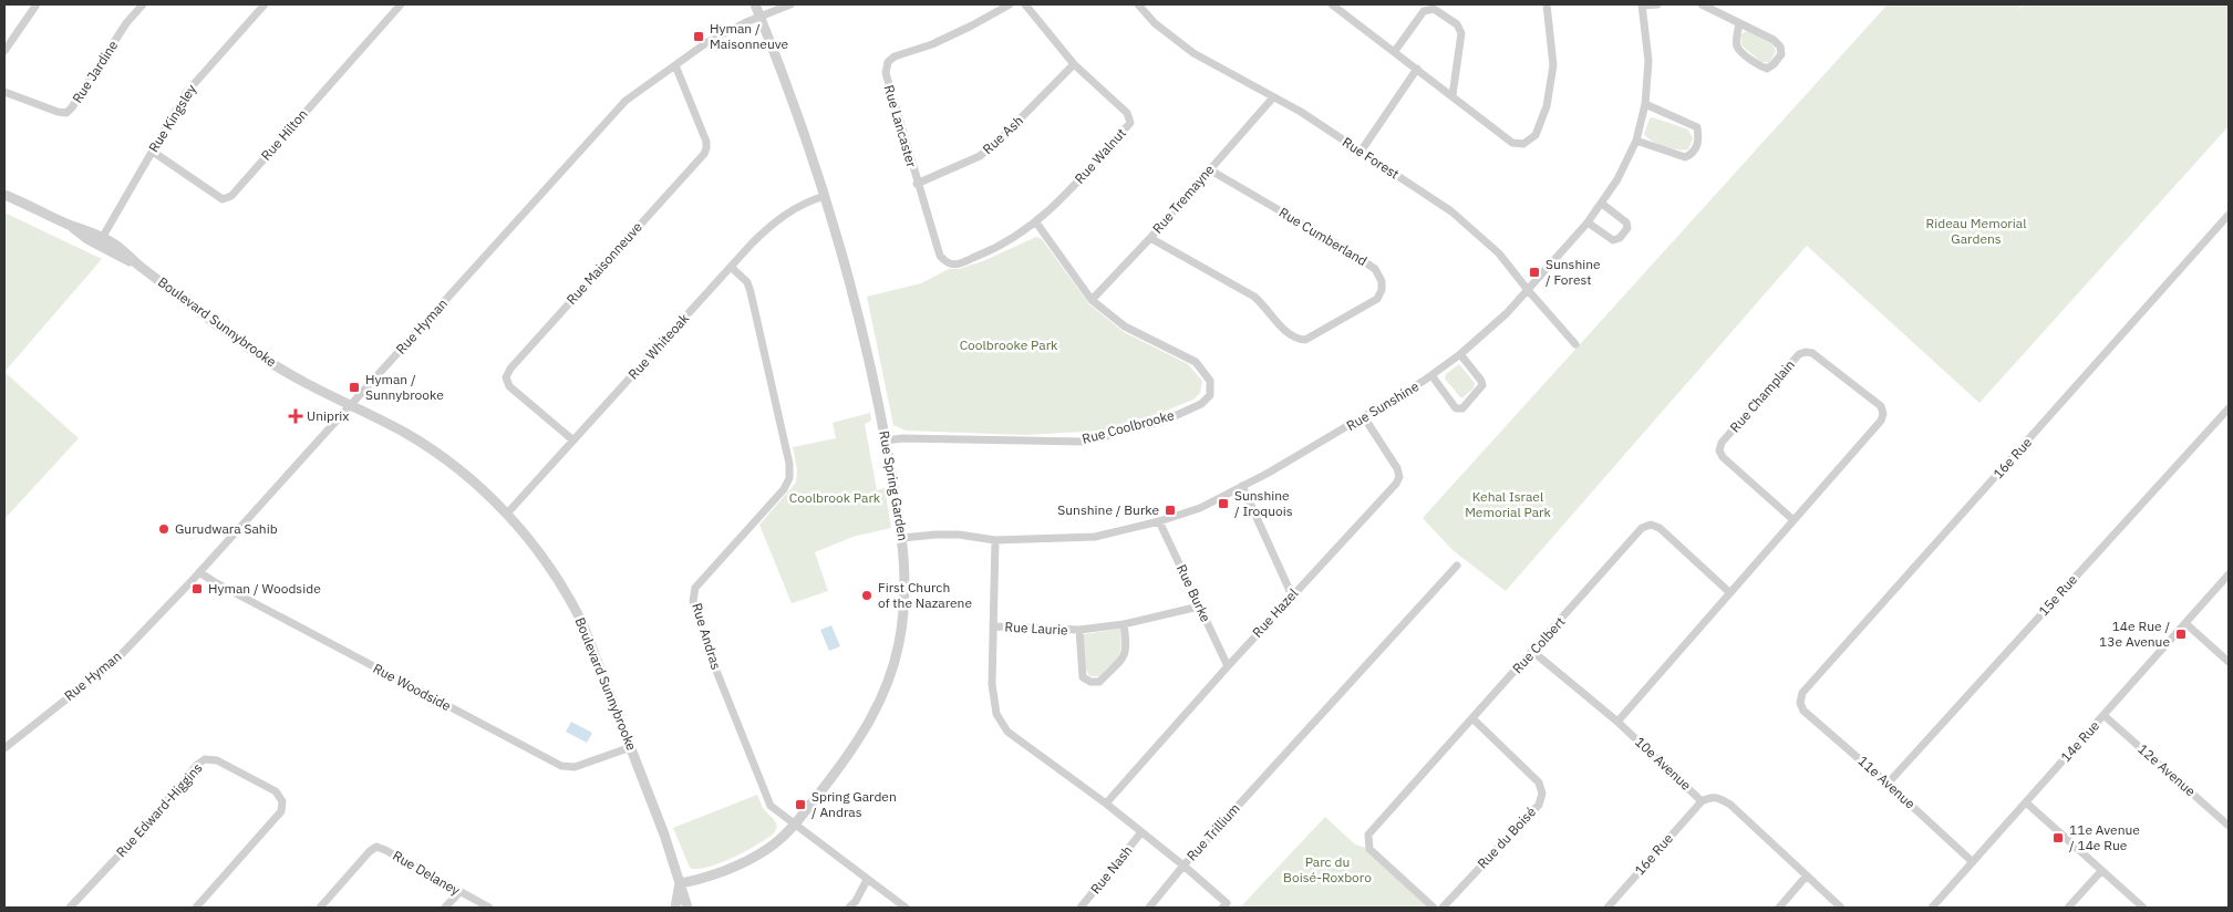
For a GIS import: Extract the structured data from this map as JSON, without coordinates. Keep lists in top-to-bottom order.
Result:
{
  "streets": {
    "street": [
      "Rue Jardine",
      "Rue Kingsley",
      "Rue Lancaster",
      "Rue Hilton",
      "Rue Ash",
      "Rue Walnut",
      "Rue Forest",
      "Rue Tremayne",
      "Rue Cumberland",
      "Rue Maisonneuve",
      "Boulevard Sunnybrooke",
      "Rue Hyman",
      "Rue Whiteoak",
      "Rue Champlain",
      "Rue Sunshine",
      "Rue Coolbrooke",
      "16e Rue",
      "Rue Spring Garden",
      "Rue Burke",
      "15e Rue",
      "Rue Hazel",
      "Rue Laurie",
      "Rue Andras",
      "Rue Colbert",
      "Rue Woodside",
      "14e Rue",
      "10e Avenue",
      "12e Avenue",
      "11e Avenue",
      "Rue Edward-Higgins",
      "Rue Trillium",
      "Rue du Boisé",
      "Rue Nash",
      "Rue Delaney"
    ]
  },
  "crossings": [
    ["Rue Kingsley", "Rue Hilton"],
    ["Rue Kingsley", "Boulevard Sunnybrooke"],
    ["Rue Lancaster", "Rue Ash"],
    ["Rue Lancaster", "Rue Walnut"],
    ["Rue Ash", "Rue Walnut"],
    ["Rue Walnut", "Rue Coolbrooke"],
    ["Rue Forest", "Rue Tremayne"],
    ["Rue Forest", "Rue Sunshine"],
    ["Rue Tremayne", "Rue Cumberland"],
    ["Rue Tremayne", "Rue Coolbrooke"],
    ["Rue Maisonneuve", "Rue Hyman"],
    ["Rue Maisonneuve", "Rue Whiteoak"],
    ["Boulevard Sunnybrooke", "Rue Hyman"],
    ["Boulevard Sunnybrooke", "Rue Whiteoak"],
    ["Boulevard Sunnybrooke", "Rue Spring Garden"],
    ["Boulevard Sunnybrooke", "Rue Woodside"],
    ["Rue Hyman", "Rue Spring Garden"],
    ["Rue Hyman", "Rue Woodside"],
    ["Rue Whiteoak", "Rue Spring Garden"],
    ["Rue Whiteoak", "Rue Andras"],
    ["Rue Champlain", "Rue Colbert"],
    ["Rue Champlain", "10e Avenue"],
    ["Rue Sunshine", "Rue Spring Garden"],
    ["Rue Sunshine", "Rue Burke"],
    ["Rue Sunshine", "Rue Hazel"],
    ["Rue Sunshine", "Rue Trillium"],
    ["Rue Coolbrooke", "Rue Spring Garden"],
    ["16e Rue", "10e Avenue"],
    ["16e Rue", "11e Avenue"],
    ["Rue Spring Garden", "Rue Andras"],
    ["Rue Burke", "Rue Hazel"],
    ["Rue Burke", "Rue Laurie"],
    ["15e Rue", "11e Avenue"],
    ["Rue Hazel", "Rue Trillium"],
    ["Rue Laurie", "Rue Trillium"],
    ["Rue Colbert", "10e Avenue"],
    ["Rue Colbert", "Rue du Boisé"],
    ["14e Rue", "12e Avenue"],
    ["14e Rue", "11e Avenue"],
    ["Rue Trillium", "Rue Nash"]
  ],
  "parks": [
    "Rideau Memorial Gardens",
    "Coolbrooke Park",
    "Kehal Israel Memorial Park",
    "Coolbrook Park",
    "Parc du Boisé-Roxboro"
  ],
  "places": {
    "transit": [
      "Hyman / Maisonneuve",
      "Sunshine / Forest",
      "Hyman / Sunnybrooke",
      "Sunshine / Iroquois",
      "Sunshine / Burke",
      "Hyman / Woodside",
      "14e Rue / 13e Avenue",
      "Spring Garden / Andras",
      "11e Avenue / 14e Rue"
    ],
    "health": ["Uniprix"],
    "other": ["Gurudwara Sahib", "First Church of the Nazarene"]
  }
}
